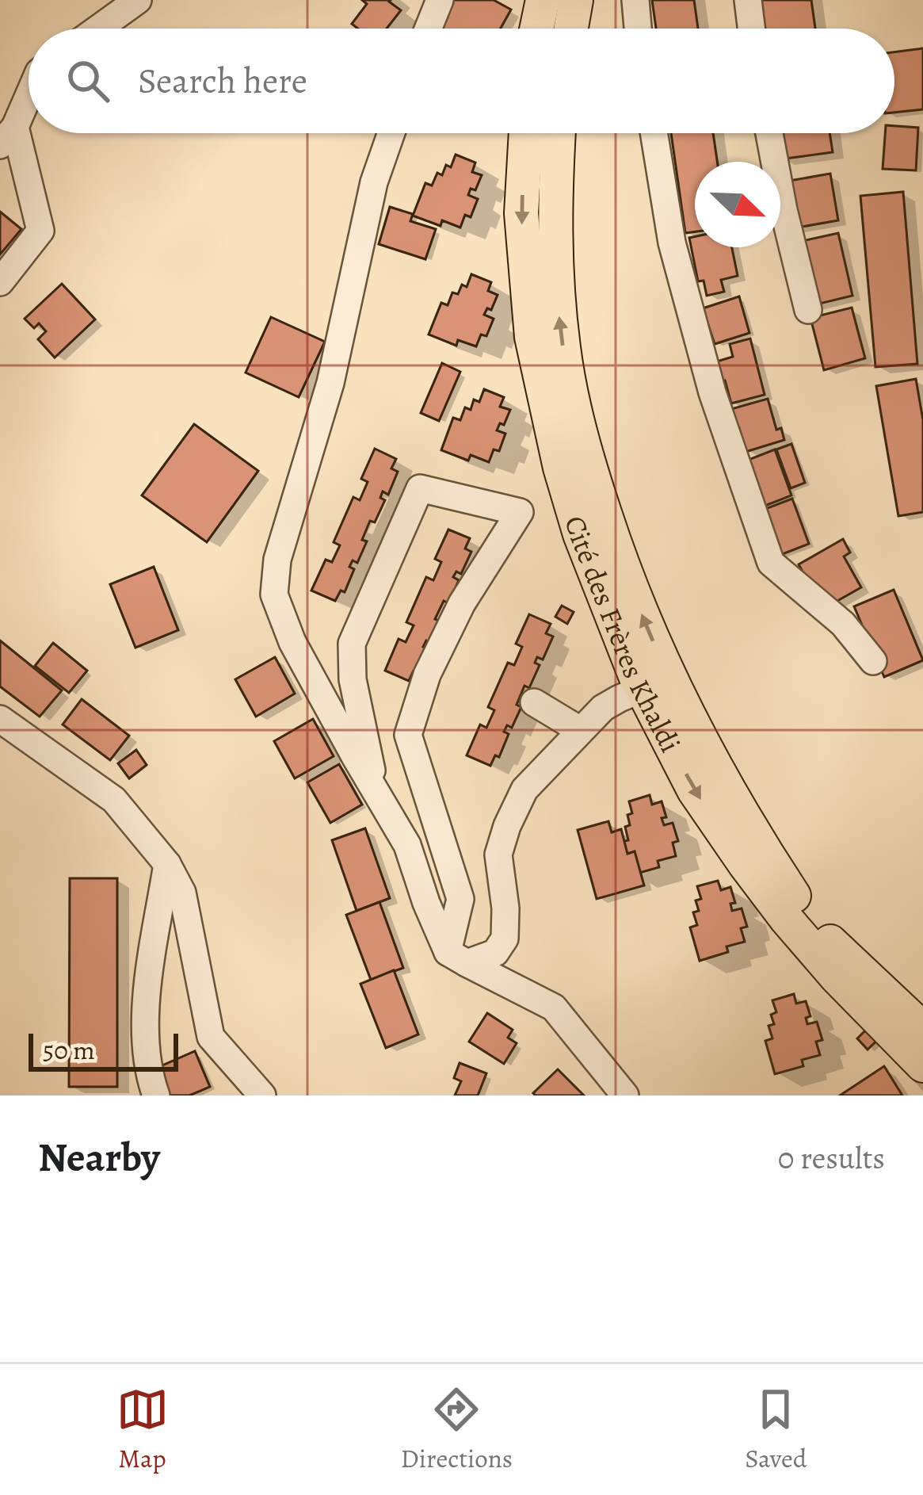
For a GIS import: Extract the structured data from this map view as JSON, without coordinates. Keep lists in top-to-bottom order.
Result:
{
  "streets": {
    "main road": ["Cité des Frères Khaldi"]
  },
  "scale_bar": "50 m",
  "north": "bottom right",
  "page": {
    "search": "Search here",
    "scale": "50 m",
    "heading": ["Nearby", "0 results"],
    "nav": ["Map", "Directions", "Saved"]
  }
}
